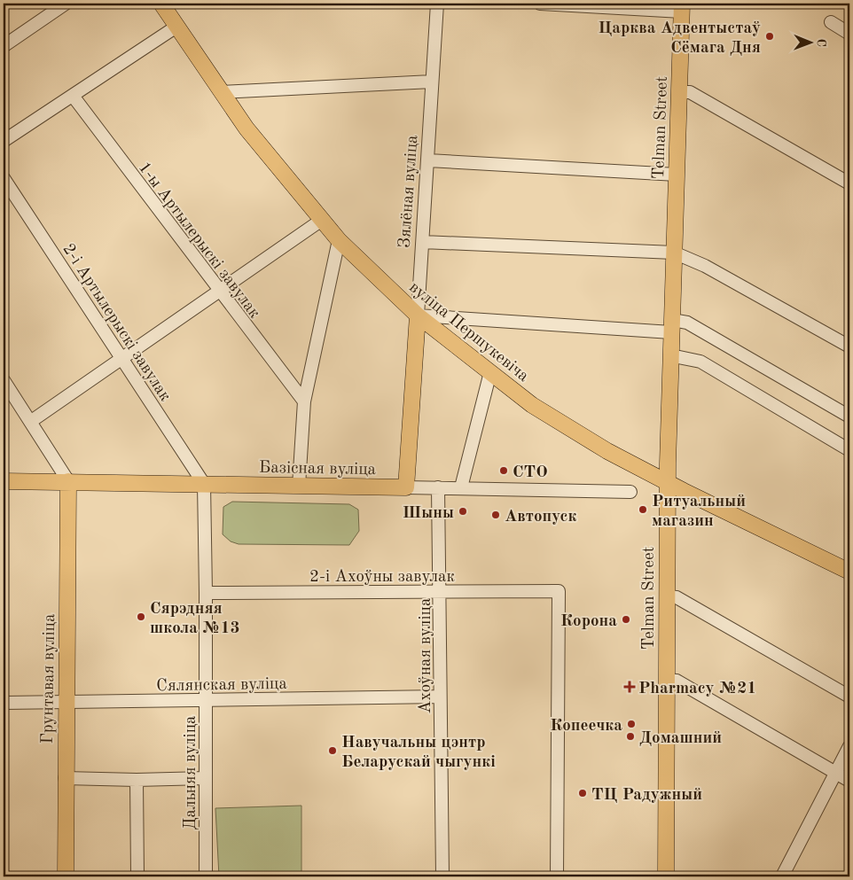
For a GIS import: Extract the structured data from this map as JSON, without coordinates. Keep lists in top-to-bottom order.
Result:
{
  "streets": {
    "main road": [
      "Telman Street",
      "Зялёная вуліца",
      "вуліца Першукевіча",
      "Базісная вуліца",
      "Грунтавая вуліца"
    ],
    "street": [
      "1-ы Артылерыскі завулак",
      "2-і Артылерыскі завулак",
      "2-і Ахоўны завулак",
      "Ахоўная вуліца",
      "Сялянская вуліца",
      "Дальняя вуліца"
    ]
  },
  "crossings": [
    ["Telman Street", "вуліца Першукевіча"],
    ["Зялёная вуліца", "вуліца Першукевіча"],
    ["Зялёная вуліца", "Базісная вуліца"],
    ["2-і Артылерыскі завулак", "Базісная вуліца"],
    ["2-і Артылерыскі завулак", "Дальняя вуліца"],
    ["Базісная вуліца", "Ахоўная вуліца"],
    ["Базісная вуліца", "Грунтавая вуліца"],
    ["Базісная вуліца", "Дальняя вуліца"],
    ["2-і Ахоўны завулак", "Ахоўная вуліца"],
    ["2-і Ахоўны завулак", "Дальняя вуліца"],
    ["Ахоўная вуліца", "Сялянская вуліца"],
    ["Грунтавая вуліца", "Сялянская вуліца"],
    ["Сялянская вуліца", "Дальняя вуліца"]
  ],
  "places": {
    "other": [
      "Царква Адвентыстаў Сёмага Дня",
      "СТО",
      "Ритуальный магазин",
      "Шыны",
      "Автопуск",
      "Сярэдняя школа №13",
      "Корона",
      "Копеечка",
      "Домашний",
      "Навучальны цэнтр Беларускай чыгункі",
      "ТЦ Радужный"
    ],
    "health": ["Pharmacy №21"]
  },
  "north": "right"
}
